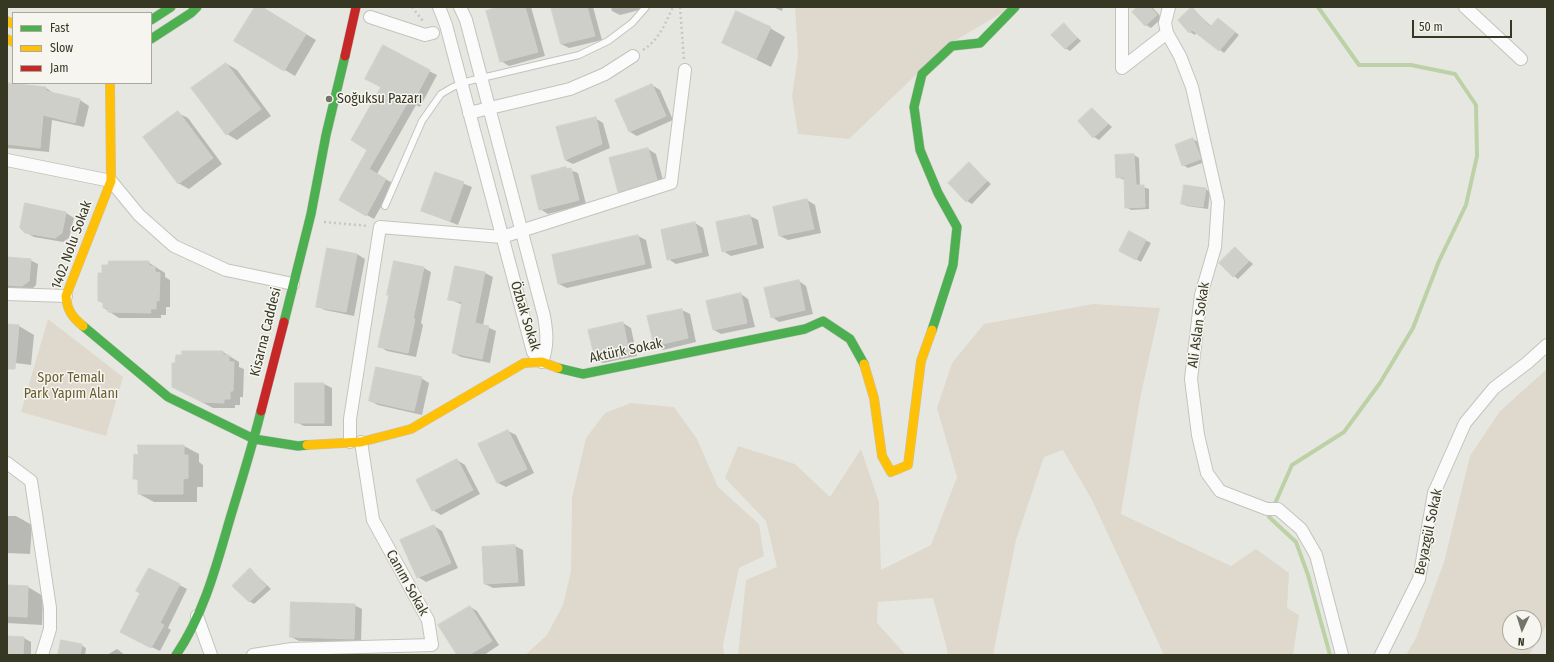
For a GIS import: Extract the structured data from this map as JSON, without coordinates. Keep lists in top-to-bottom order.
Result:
{
  "streets": {
    "street": [
      "1402 Nolu Sokak",
      "Özbak Sokak",
      "Ali Aslan Sokak",
      "Kisarna Caddesi",
      "Aktürk Sokak",
      "Beyazgül Sokak",
      "Canım Sokak"
    ]
  },
  "crossings": [
    ["1402 Nolu Sokak", "Kisarna Caddesi"],
    ["1402 Nolu Sokak", "Aktürk Sokak"],
    ["Özbak Sokak", "Aktürk Sokak"],
    ["Kisarna Caddesi", "Aktürk Sokak"],
    ["Aktürk Sokak", "Canım Sokak"]
  ],
  "parks": ["Spor Temalı Park Yapım Alanı"],
  "places": ["Soğuksu Pazarı"],
  "legend": ["Fast", "Slow", "Jam"],
  "scale_bar": "50 m",
  "north": "bottom"
}
